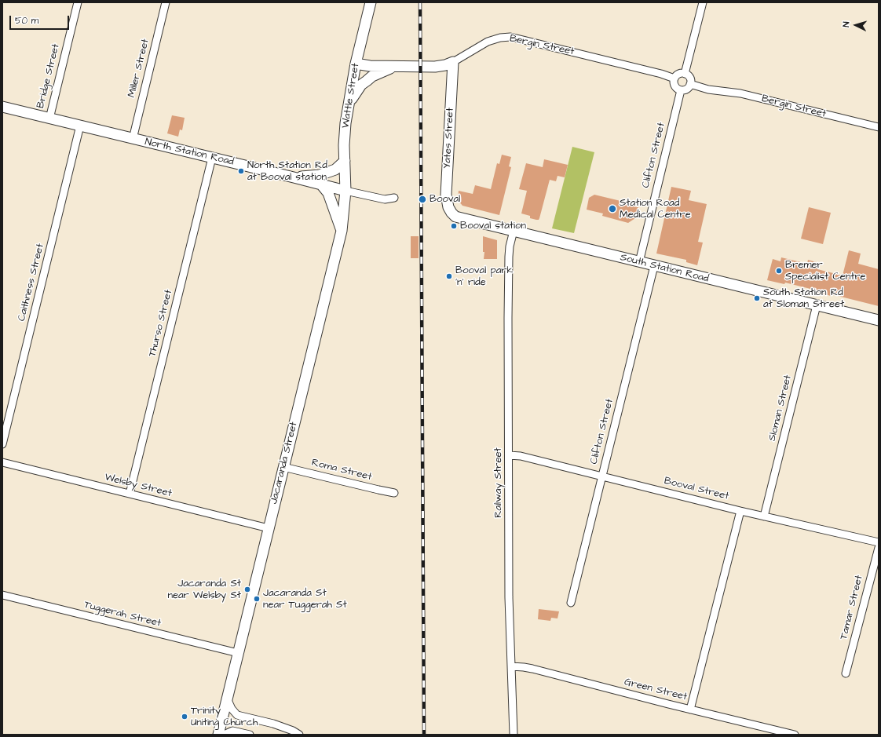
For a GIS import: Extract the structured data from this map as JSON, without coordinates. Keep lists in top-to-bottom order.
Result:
{
  "streets": {
    "street": [
      "Bergin Street",
      "Miller Street",
      "Bridge Street",
      "Wattle Street",
      "Yates Street",
      "North Station Road",
      "Clifton Street",
      "South Station Road",
      "Caithness Street",
      "Thurso Street",
      "Sloman Street",
      "Jacaranda Street",
      "Roma Street",
      "Railway Street",
      "Welsby Street",
      "Booval Street",
      "Tamar Street",
      "Tuggerah Street",
      "Green Street"
    ]
  },
  "crossings": [
    ["Bergin Street", "Wattle Street"],
    ["Bergin Street", "Yates Street"],
    ["Bergin Street", "Clifton Street"],
    ["Miller Street", "North Station Road"],
    ["Bridge Street", "North Station Road"],
    ["Wattle Street", "North Station Road"],
    ["Wattle Street", "Jacaranda Street"],
    ["Yates Street", "South Station Road"],
    ["North Station Road", "Caithness Street"],
    ["North Station Road", "Thurso Street"],
    ["North Station Road", "Jacaranda Street"],
    ["Clifton Street", "South Station Road"],
    ["Clifton Street", "Booval Street"],
    ["South Station Road", "Sloman Street"],
    ["South Station Road", "Railway Street"],
    ["Thurso Street", "Welsby Street"],
    ["Sloman Street", "Booval Street"],
    ["Jacaranda Street", "Roma Street"],
    ["Jacaranda Street", "Welsby Street"],
    ["Jacaranda Street", "Tuggerah Street"],
    ["Railway Street", "Booval Street"],
    ["Railway Street", "Green Street"]
  ],
  "places": [
    "North Station Rd at Booval station",
    "Booval",
    "Station Road Medical Centre",
    "Booval station",
    "Bremer Specialist Centre",
    "Booval park 'n' ride",
    "South Station Rd at Sloman Street",
    "Jacaranda St near Welsby St",
    "Jacaranda St near Tuggerah St",
    "Trinity Uniting Church"
  ],
  "scale_bar": "50 m",
  "north": "left"
}
